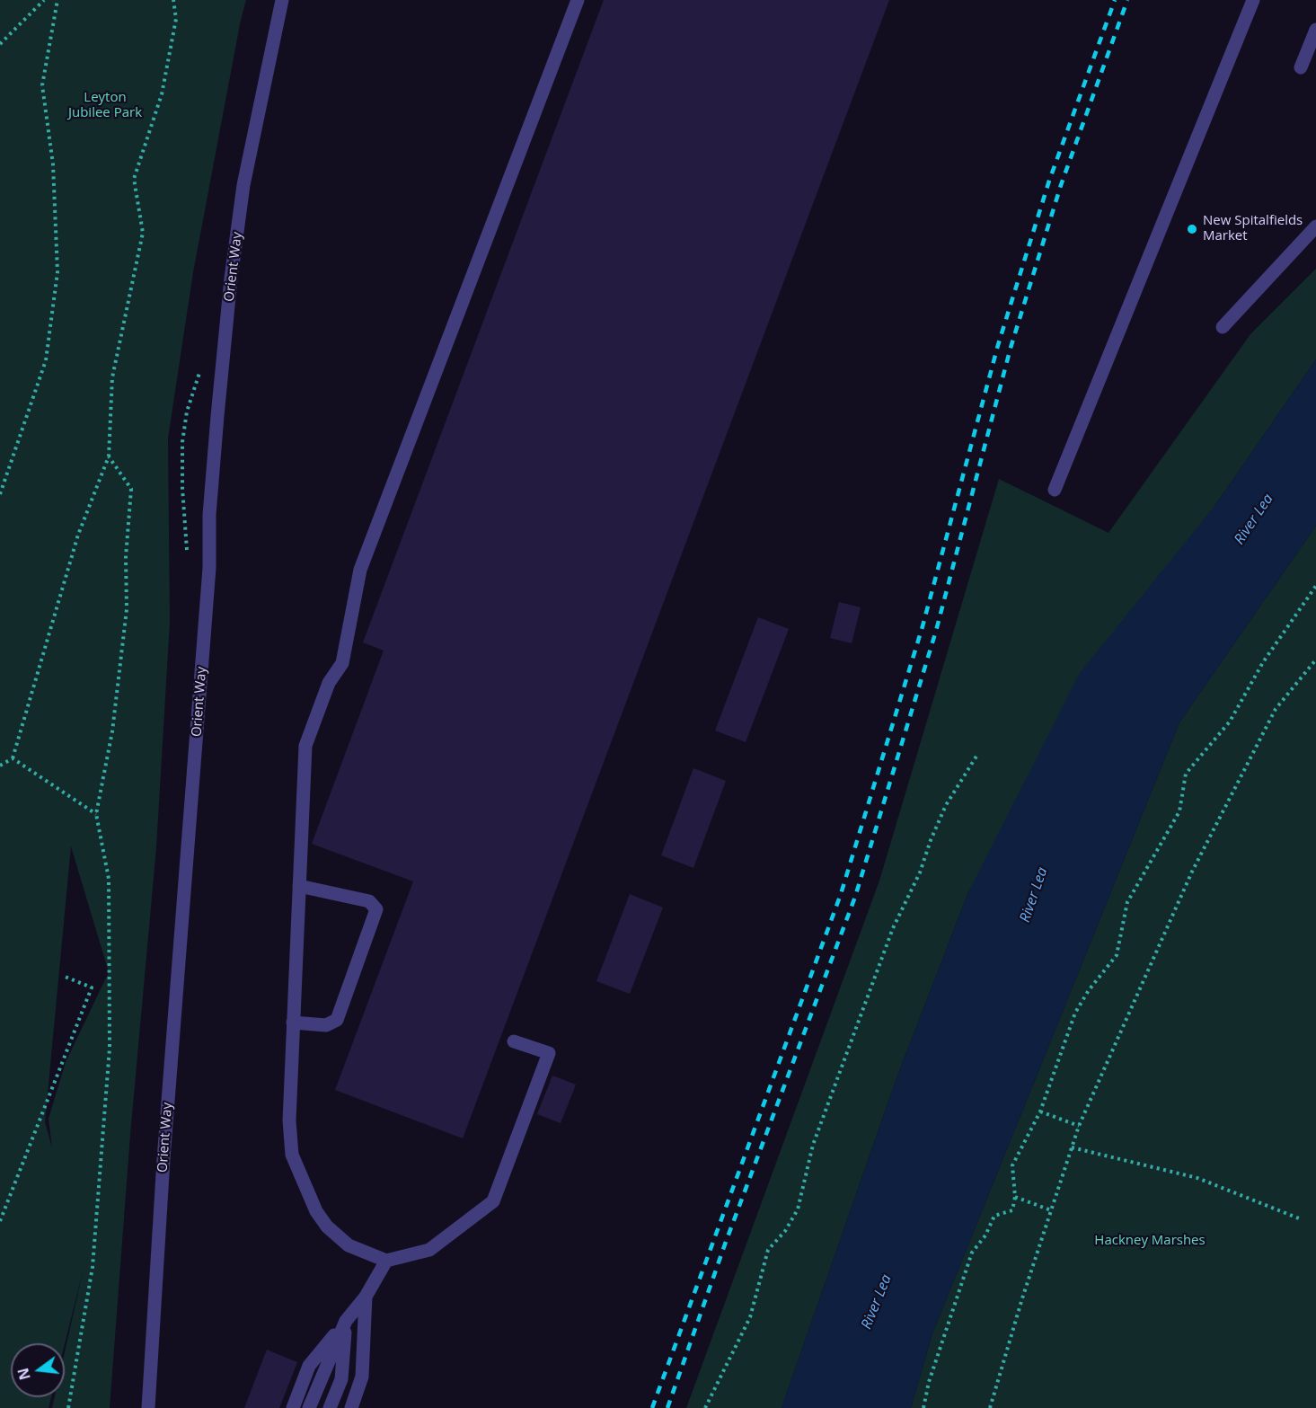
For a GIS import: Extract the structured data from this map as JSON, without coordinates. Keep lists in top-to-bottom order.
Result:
{
  "streets": {
    "street": ["Orient Way"]
  },
  "water": ["River Lea"],
  "parks": ["Leyton Jubilee Park", "Hackney Marshes"],
  "places": ["New Spitalfields Market"],
  "north": "left"
}
